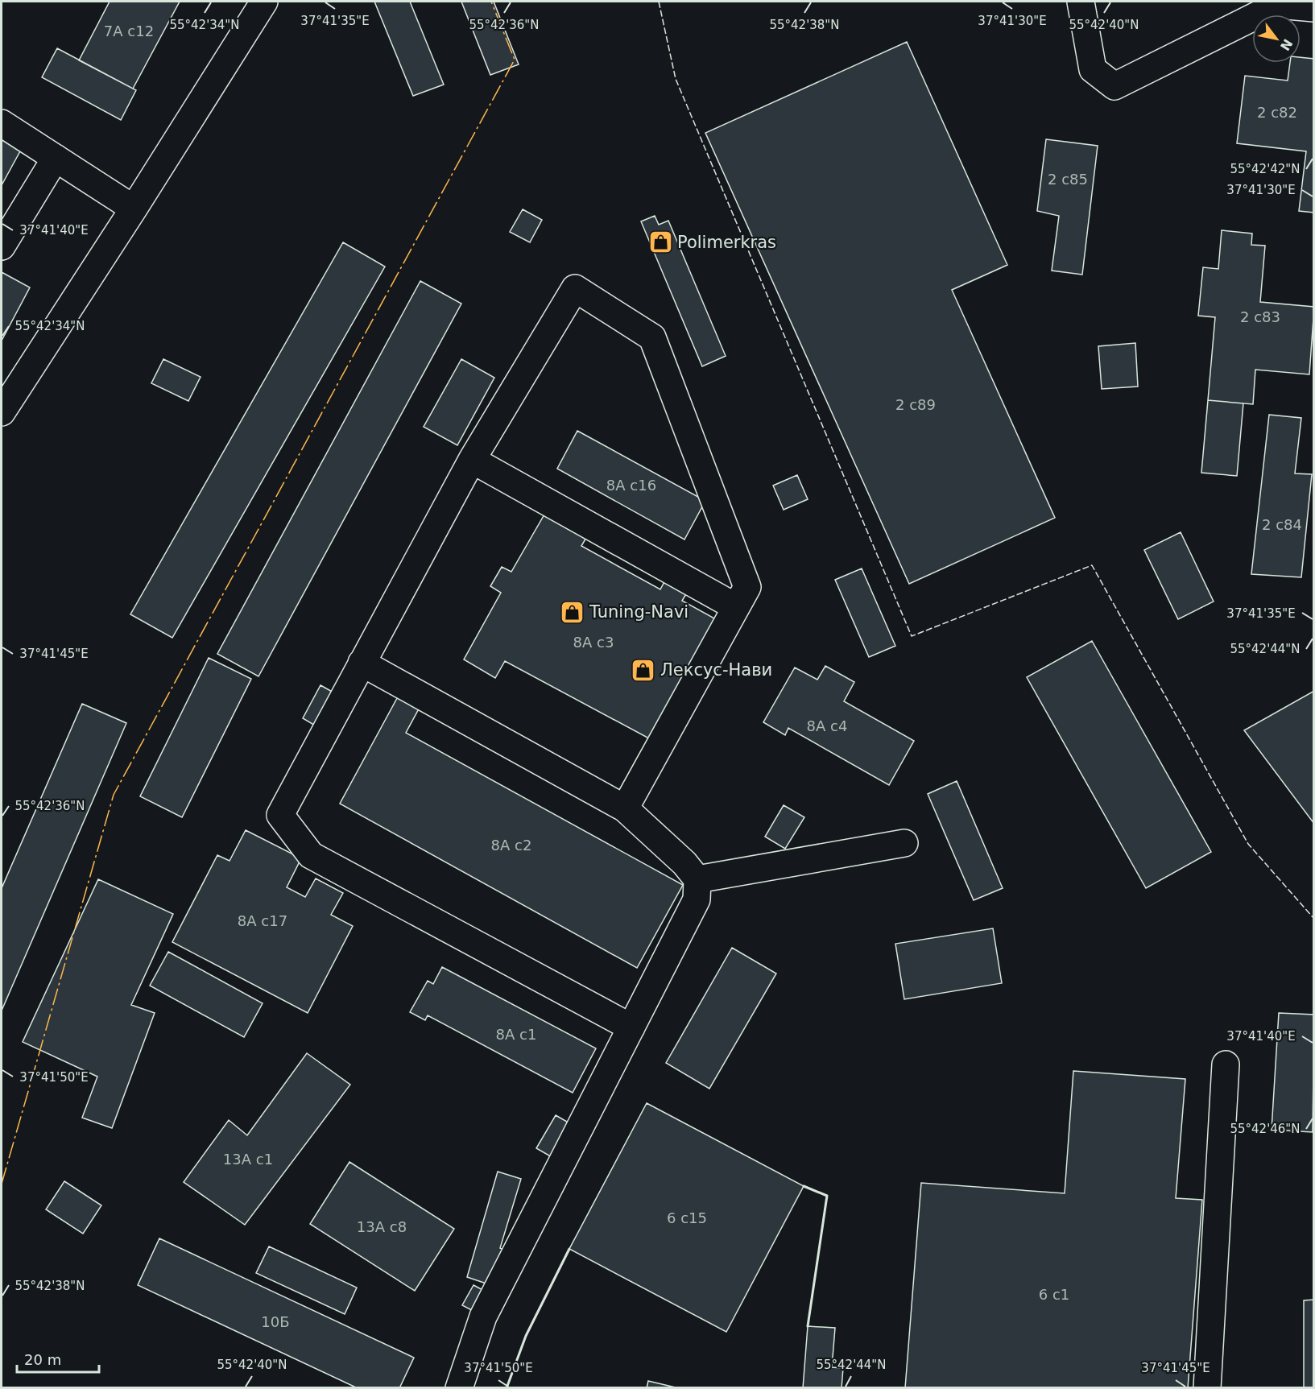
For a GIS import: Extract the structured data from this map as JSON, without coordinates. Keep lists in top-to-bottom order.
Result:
{
  "places": {
    "shop": ["Polimerkras", "Tuning-Navi", "Лексус-Нави"]
  },
  "house_numbers": [
    "7А с12",
    "2 с82",
    "2 с85",
    "2 с83",
    "2 с89",
    "8А с16",
    "2 с84",
    "8А с3",
    "8А с4",
    "8А с2",
    "8А с17",
    "8А с1",
    "13А с1",
    "6 с15",
    "13А с8",
    "6 с1",
    "10Б"
  ],
  "scale_bar": "20 m",
  "north": "bottom right",
  "coordinates": [
    "37°41'35\"E",
    "37°41'30\"E",
    "55°42'34\"N",
    "55°42'36\"N",
    "55°42'38\"N",
    "55°42'40\"N",
    "55°42'42\"N",
    "37°41'40\"E",
    "55°42'44\"N",
    "37°41'45\"E",
    "37°41'50\"E",
    "55°42'46\"N"
  ]
}
